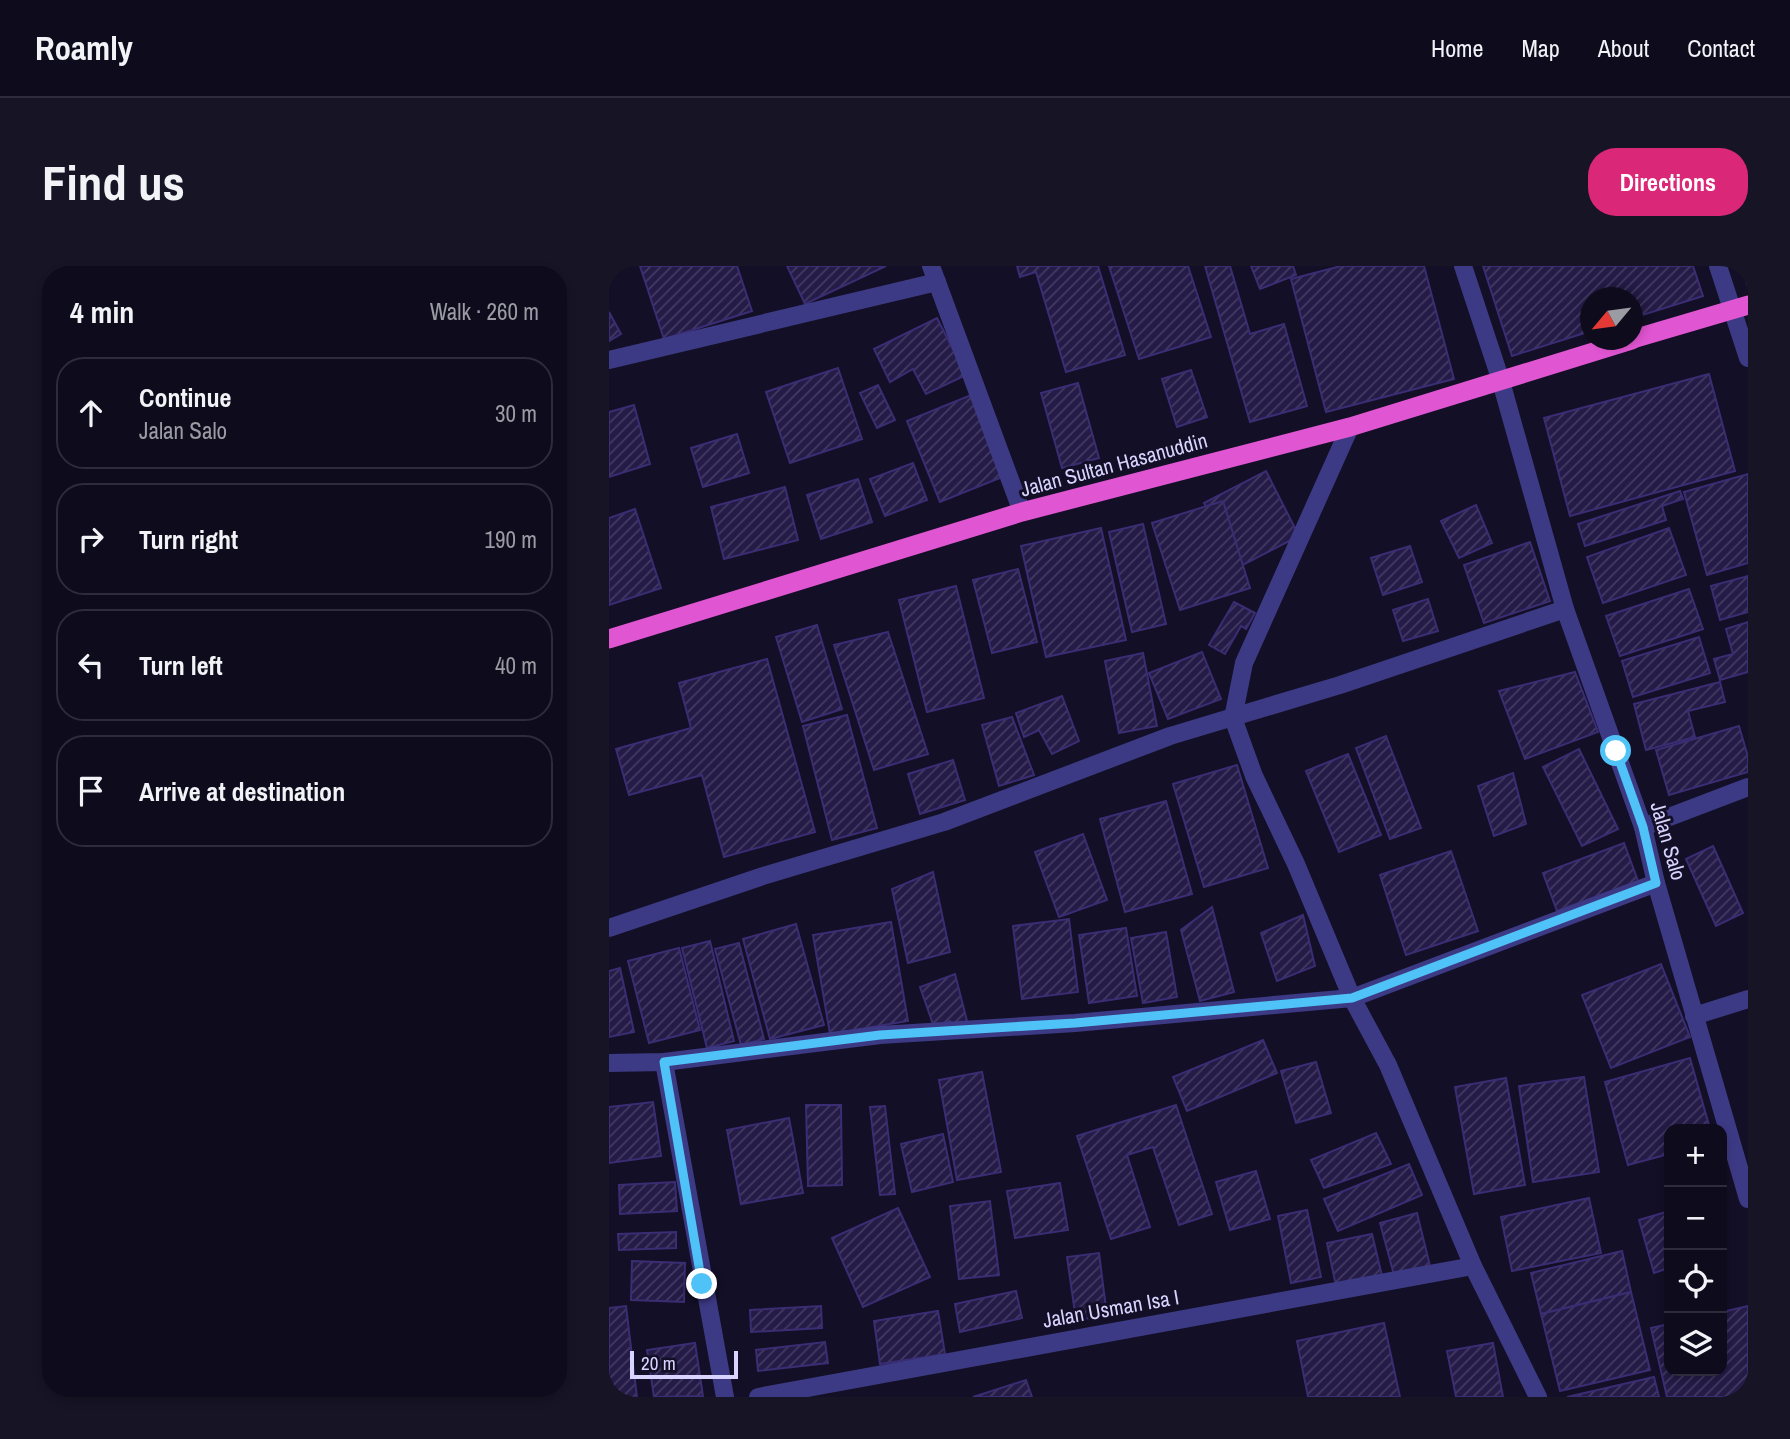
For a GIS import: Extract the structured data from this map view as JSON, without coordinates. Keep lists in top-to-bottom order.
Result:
{
  "streets": {
    "highway": ["Jalan Sultan Hasanuddin"],
    "street": ["Jalan Salo", "Jalan Usman Isa I"]
  },
  "crossings": [
    ["Jalan Sultan Hasanuddin", "Jalan Salo"]
  ],
  "scale_bar": "20 m",
  "north": "bottom left",
  "page": {
    "header": "Roamly",
    "nav": [
      "Home",
      "Map",
      "About",
      "Contact"
    ],
    "buttons": "Directions",
    "title": "Find us",
    "heading": ["4 min", "Walk · 260 m"],
    "list": [
      ["Continue", "Jalan Salo", "30 m"],
      ["Turn right", "190 m"],
      ["Turn left", "40 m"],
      "Arrive at destination"
    ],
    "map_buttons": ["+", "−"],
    "scale": "20 m"
  }
}
